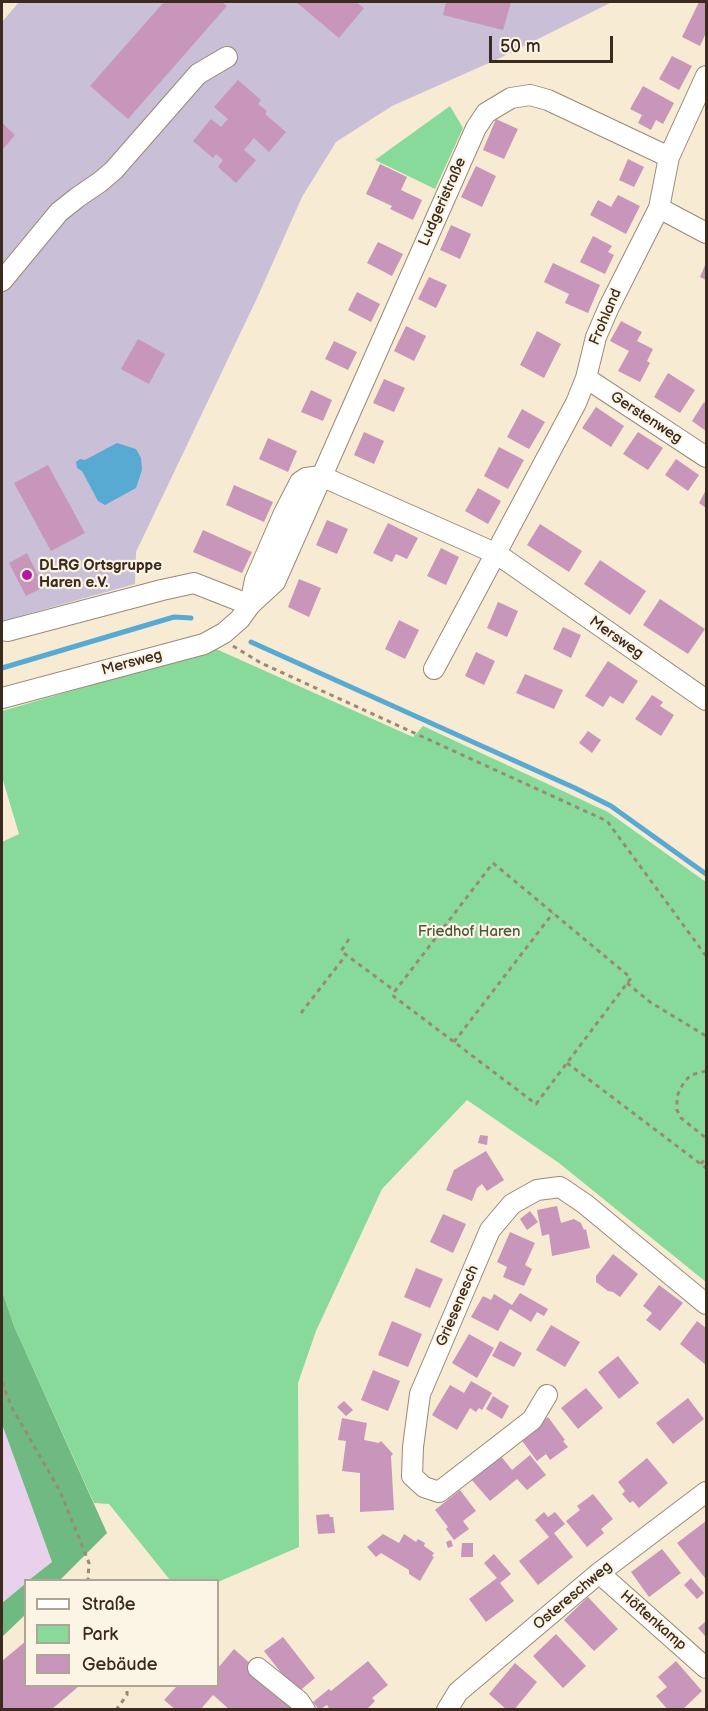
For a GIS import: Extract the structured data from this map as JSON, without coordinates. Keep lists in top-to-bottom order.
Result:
{
  "streets": {
    "street": [
      "Ludgeristraße",
      "Frohland",
      "Gerstenweg",
      "Mersweg",
      "Griesenesch",
      "Ostereschweg",
      "Höftenkamp"
    ]
  },
  "crossings": [
    ["Ludgeristraße", "Frohland"],
    ["Ludgeristraße", "Mersweg"],
    ["Frohland", "Gerstenweg"],
    ["Frohland", "Mersweg"],
    ["Ostereschweg", "Höftenkamp"]
  ],
  "parks": ["Friedhof Haren"],
  "places": ["DLRG Ortsgruppe Haren e.V."],
  "legend": ["Straße", "Park", "Gebäude"],
  "scale_bar": "50 m"
}
